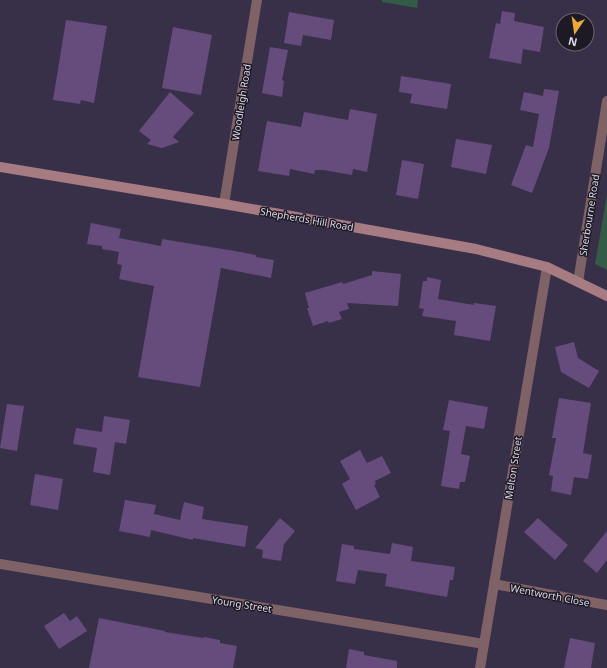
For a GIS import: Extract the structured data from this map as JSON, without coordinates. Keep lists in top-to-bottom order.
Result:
{
  "streets": {
    "main road": ["Shepherds Hill Road"],
    "street": [
      "Woodleigh Road",
      "Sherbourne Road",
      "Melton Street",
      "Wentworth Close",
      "Young Street"
    ]
  },
  "crossings": [
    ["Woodleigh Road", "Shepherds Hill Road"],
    ["Sherbourne Road", "Shepherds Hill Road"],
    ["Shepherds Hill Road", "Melton Street"],
    ["Melton Street", "Wentworth Close"],
    ["Melton Street", "Young Street"]
  ],
  "north": "bottom"
}
